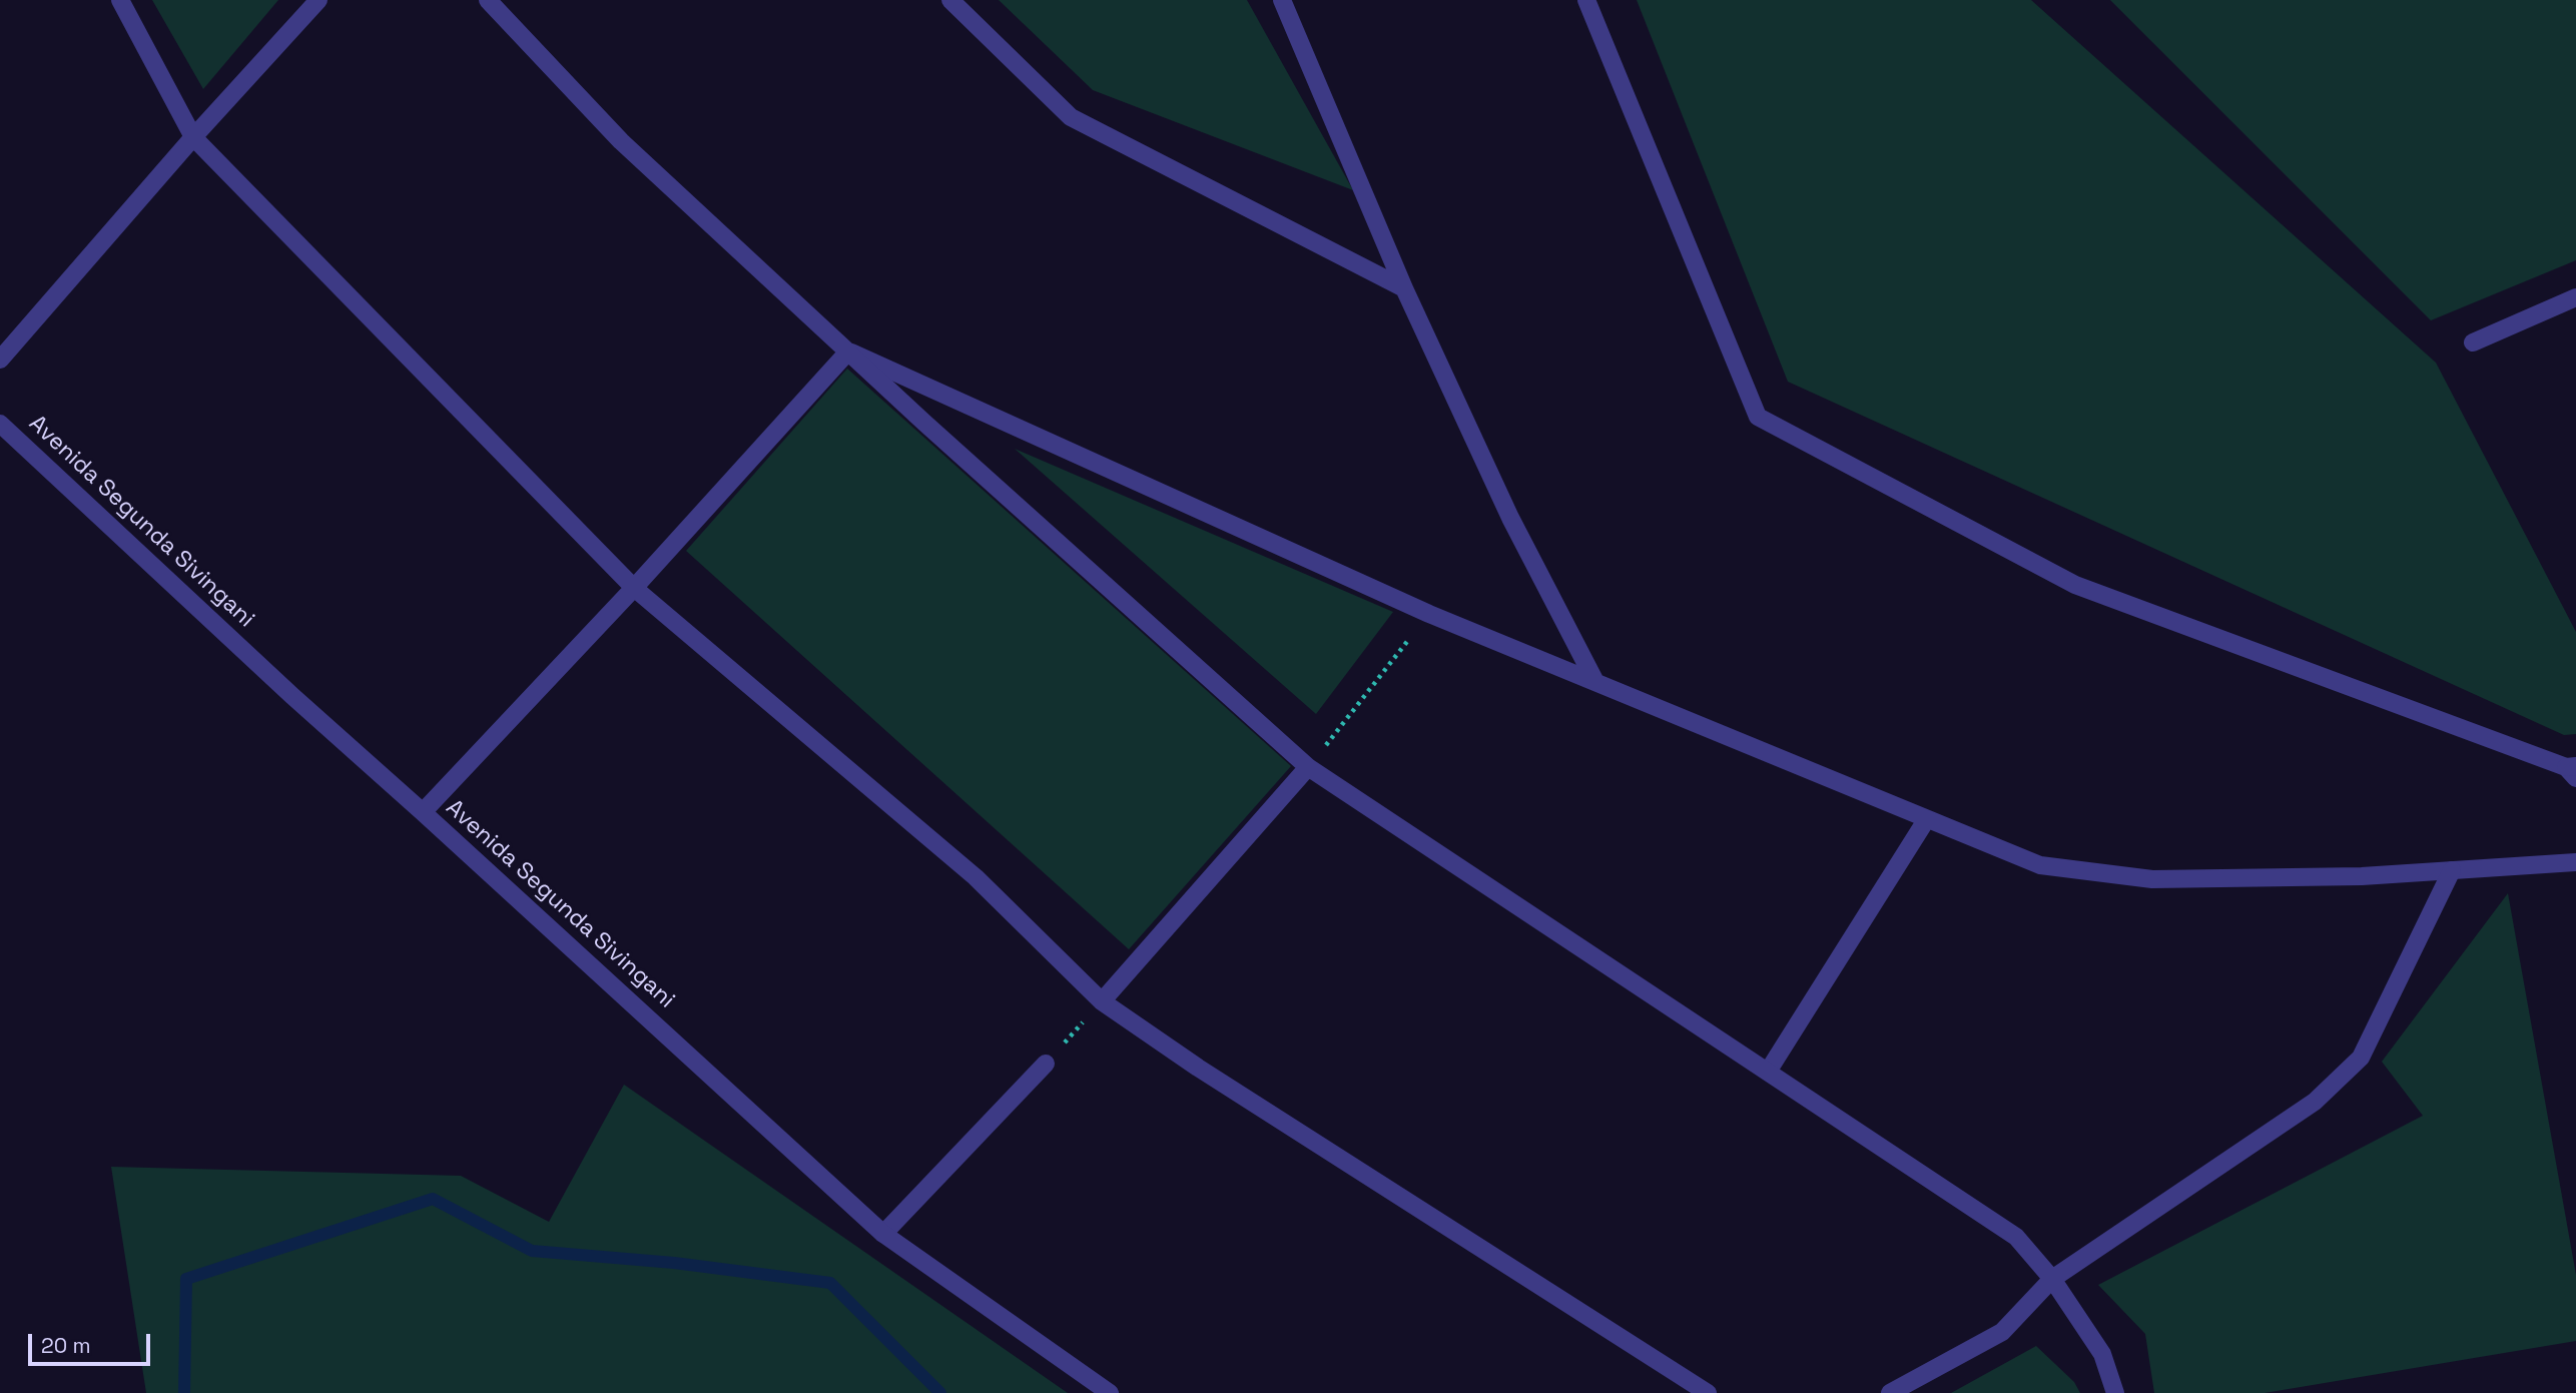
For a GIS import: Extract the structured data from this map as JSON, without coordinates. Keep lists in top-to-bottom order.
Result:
{
  "streets": {
    "street": ["Avenida Segunda Sivingani"]
  },
  "scale_bar": "20 m"
}
